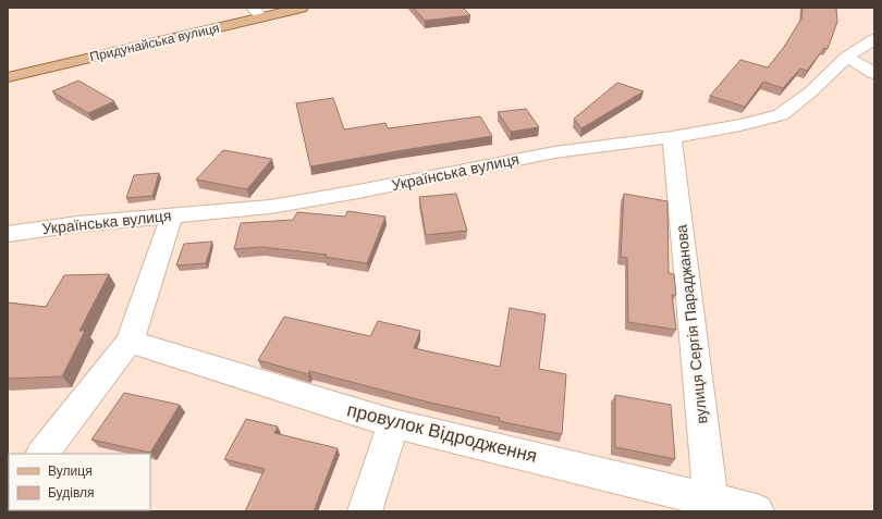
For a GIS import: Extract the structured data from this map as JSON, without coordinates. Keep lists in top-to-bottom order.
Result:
{
  "streets": {
    "main road": ["Придунайська вулиця"],
    "street": ["Українська вулиця", "вулиця Сергія Параджанова", "провулок Відродження"]
  },
  "crossings": [
    ["Українська вулиця", "вулиця Сергія Параджанова"],
    ["вулиця Сергія Параджанова", "провулок Відродження"]
  ],
  "legend": ["Вулиця", "Будівля"]
}
